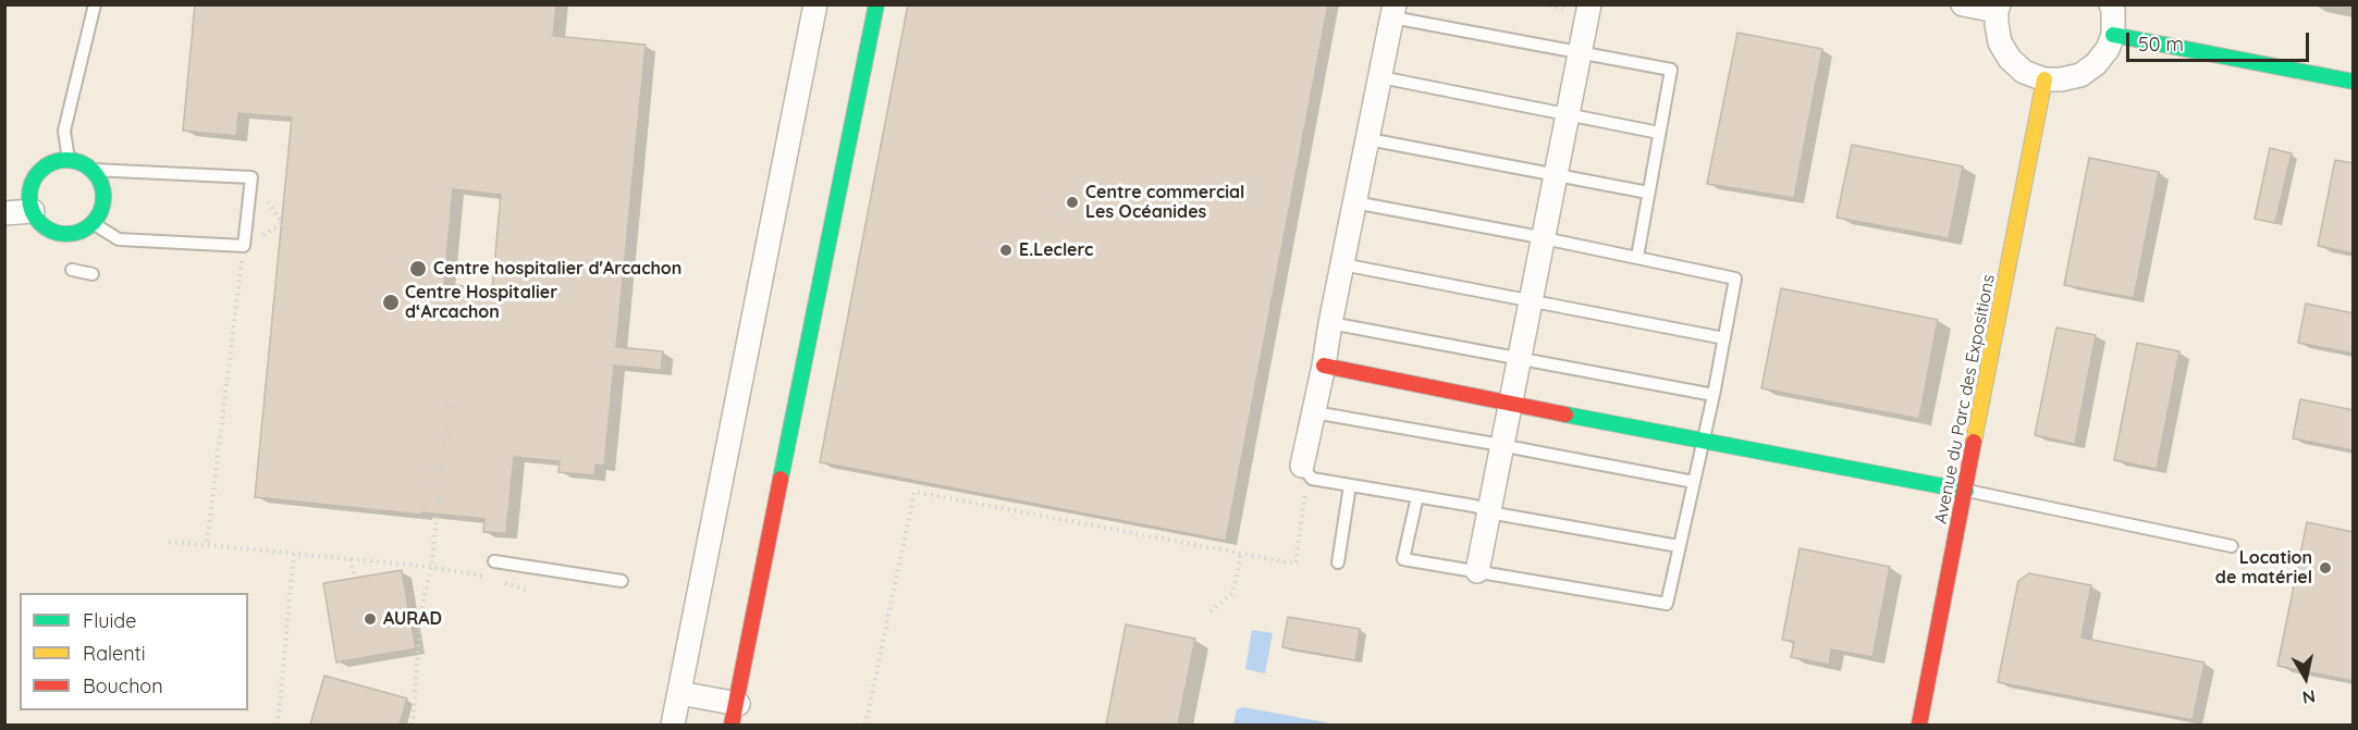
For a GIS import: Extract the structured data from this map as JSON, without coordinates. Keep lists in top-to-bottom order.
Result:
{
  "streets": {
    "street": ["Avenue du Parc des Expositions"]
  },
  "places": [
    "Centre commercial Les Océanides",
    "E.Leclerc",
    "Centre hospitalier d'Arcachon",
    "Centre Hospitalier d‘Arcachon",
    "Location de matériel",
    "AURAD"
  ],
  "legend": ["Fluide", "Ralenti", "Bouchon"],
  "scale_bar": "50 m",
  "north": "bottom"
}
